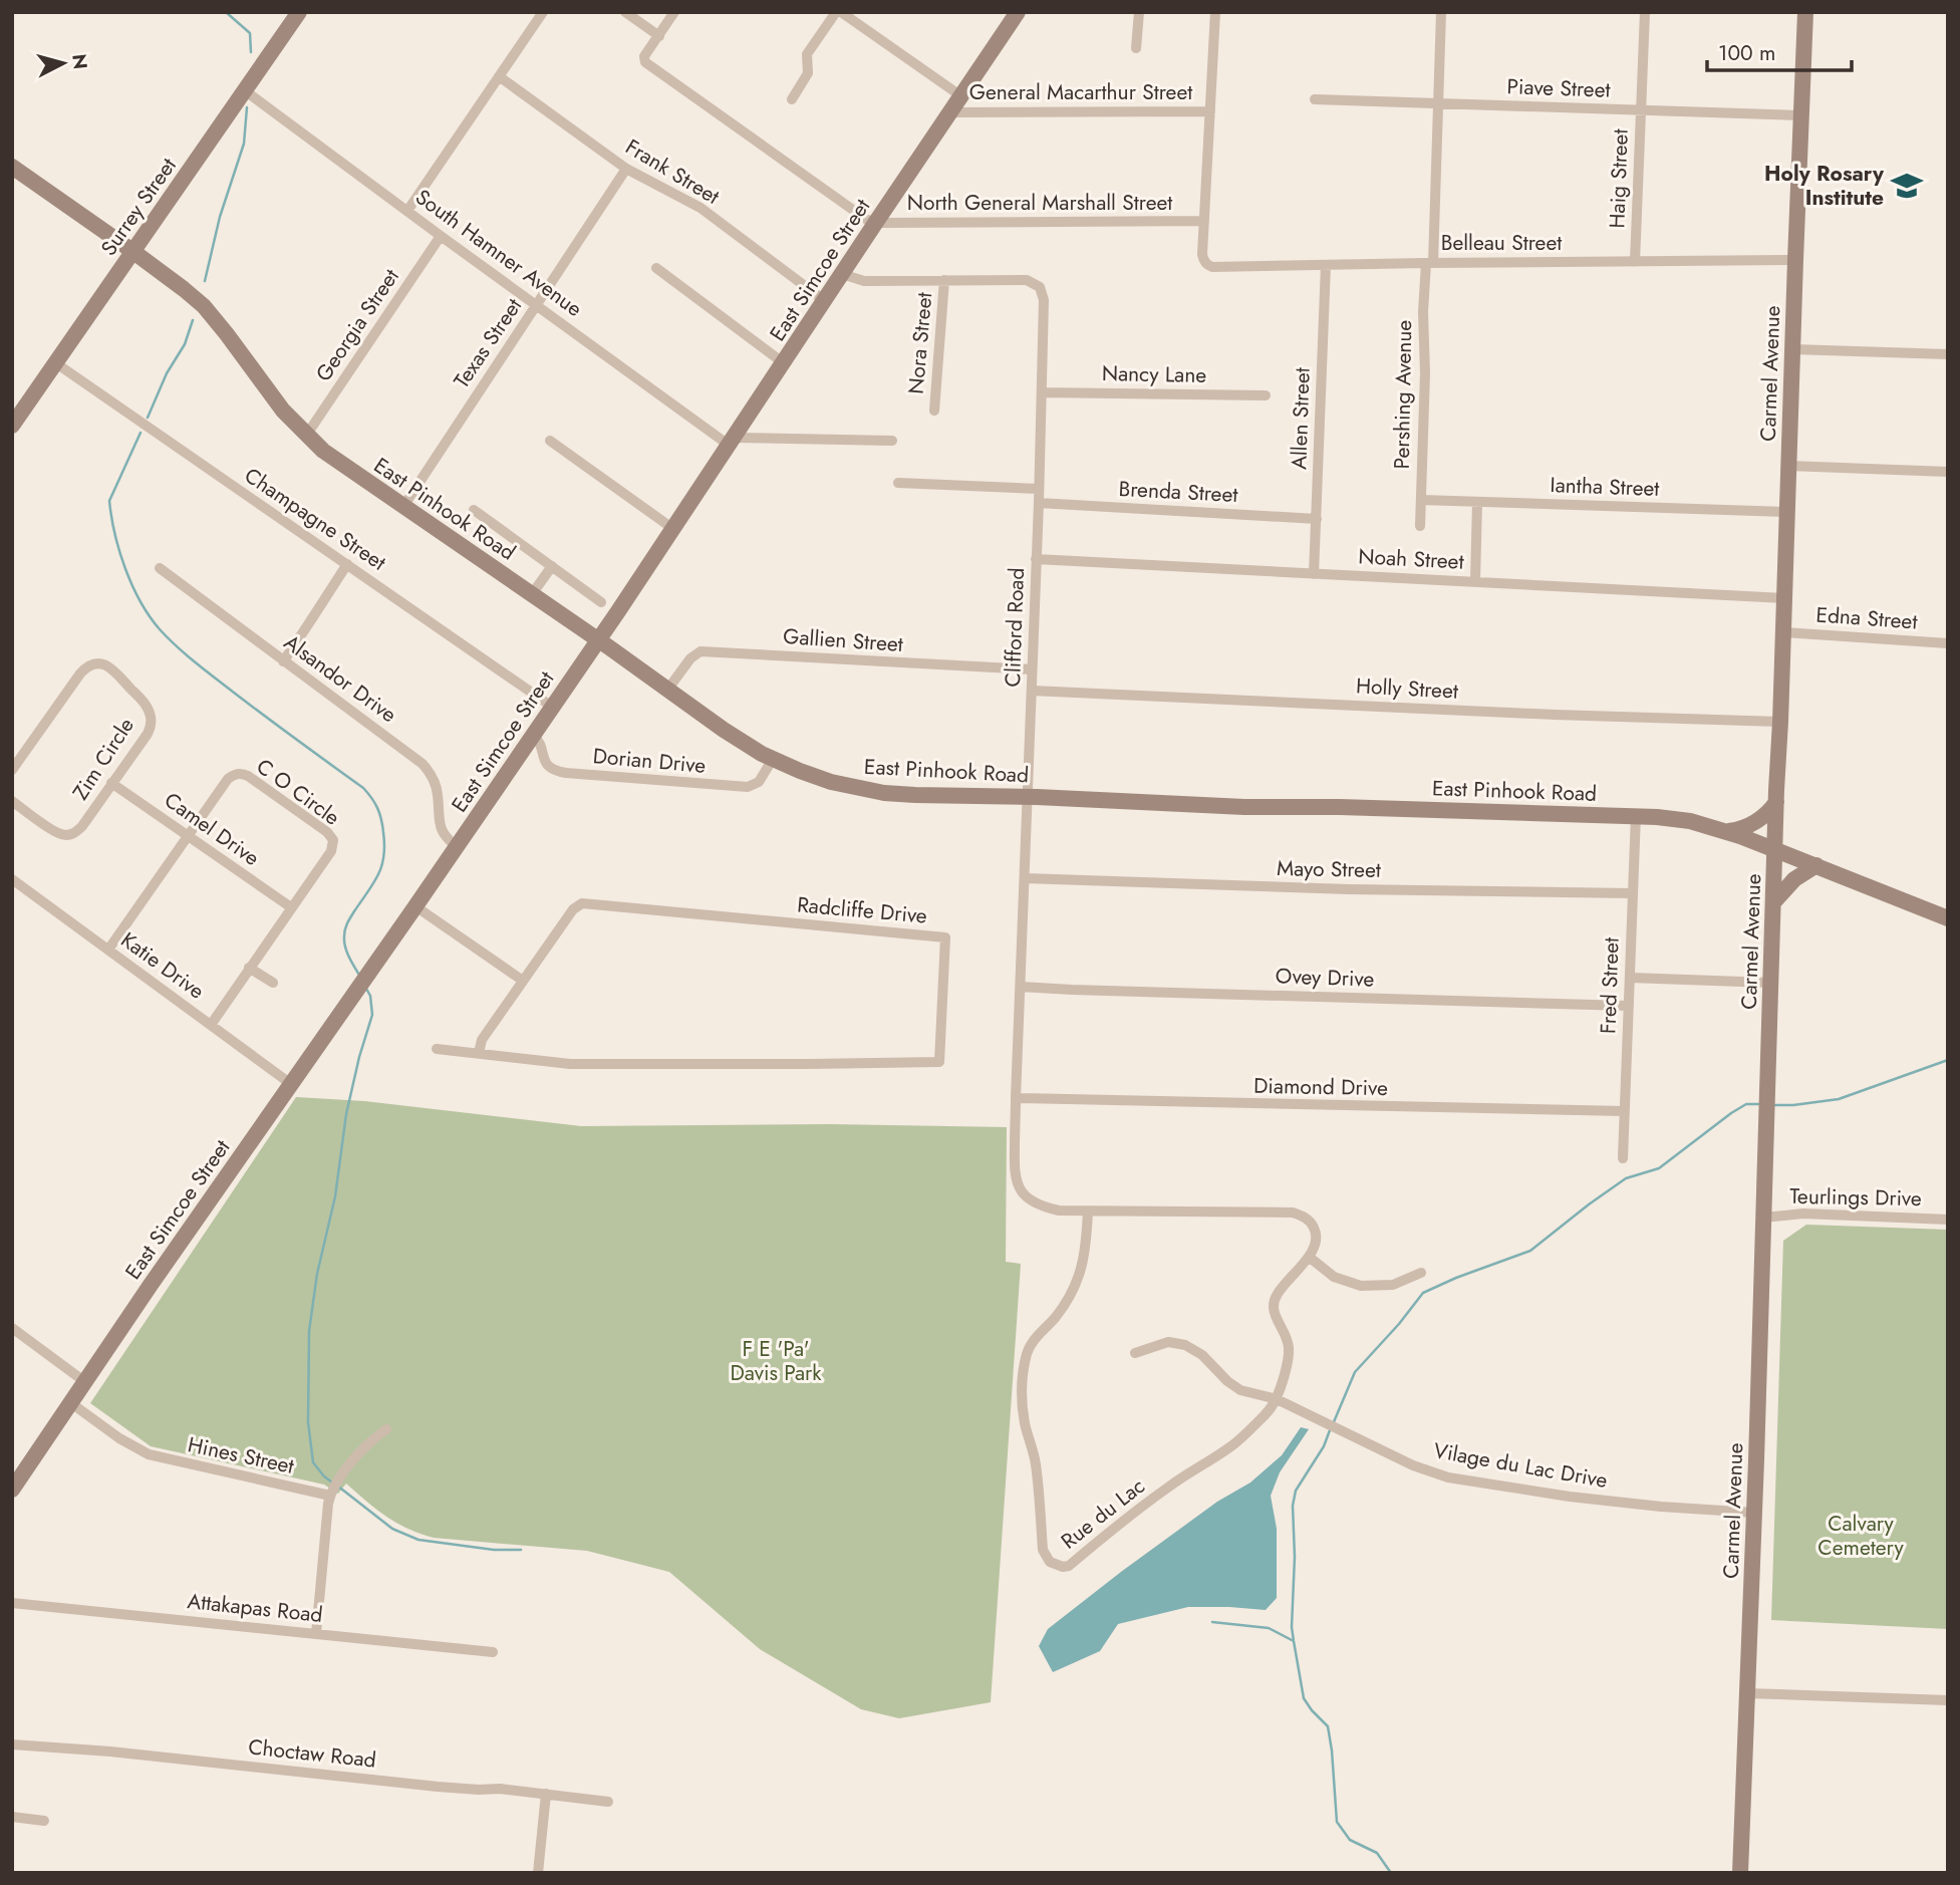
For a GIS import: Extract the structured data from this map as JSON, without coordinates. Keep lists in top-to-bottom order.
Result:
{
  "streets": {
    "main road": [
      "Surrey Street",
      "East Simcoe Street",
      "Carmel Avenue",
      "East Pinhook Road"
    ],
    "street": [
      "Piave Street",
      "General Macarthur Street",
      "Frank Street",
      "Haig Street",
      "North General Marshall Street",
      "Belleau Street",
      "South Hamner Avenue",
      "Georgia Street",
      "Texas Street",
      "Nora Street",
      "Nancy Lane",
      "Pershing Avenue",
      "Allen Street",
      "Iantha Street",
      "Brenda Street",
      "Champagne Street",
      "Noah Street",
      "Edna Street",
      "Clifford Road",
      "Gallien Street",
      "Alsandor Drive",
      "Holly Street",
      "Zim Circle",
      "Dorian Drive",
      "C O Circle",
      "Camel Drive",
      "Mayo Street",
      "Radcliffe Drive",
      "Katie Drive",
      "Ovey Drive",
      "Fred Street",
      "Diamond Drive",
      "Teurlings Drive",
      "Hines Street",
      "Vilage du Lac Drive",
      "Rue du Lac",
      "Attakapas Road",
      "Choctaw Road"
    ]
  },
  "crossings": [
    ["Piave Street", "Haig Street"],
    ["Piave Street", "Carmel Avenue"],
    ["Piave Street", "Pershing Avenue"],
    ["General Macarthur Street", "East Simcoe Street"],
    ["Frank Street", "East Simcoe Street"],
    ["Frank Street", "Texas Street"],
    ["Haig Street", "Belleau Street"],
    ["North General Marshall Street", "Belleau Street"],
    ["North General Marshall Street", "East Simcoe Street"],
    ["Surrey Street", "South Hamner Avenue"],
    ["Surrey Street", "East Pinhook Road"],
    ["Surrey Street", "Champagne Street"],
    ["Belleau Street", "Carmel Avenue"],
    ["Belleau Street", "Pershing Avenue"],
    ["Belleau Street", "Allen Street"],
    ["South Hamner Avenue", "East Simcoe Street"],
    ["South Hamner Avenue", "Georgia Street"],
    ["South Hamner Avenue", "Texas Street"],
    ["East Simcoe Street", "East Pinhook Road"],
    ["East Simcoe Street", "Champagne Street"],
    ["East Simcoe Street", "Clifford Road"],
    ["East Simcoe Street", "Alsandor Drive"],
    ["East Simcoe Street", "Dorian Drive"],
    ["East Simcoe Street", "Katie Drive"],
    ["East Simcoe Street", "Hines Street"],
    ["Georgia Street", "East Pinhook Road"],
    ["Texas Street", "East Pinhook Road"],
    ["Nora Street", "Clifford Road"],
    ["Carmel Avenue", "Iantha Street"],
    ["Carmel Avenue", "East Pinhook Road"],
    ["Carmel Avenue", "Noah Street"],
    ["Carmel Avenue", "Edna Street"],
    ["Carmel Avenue", "Holly Street"],
    ["Carmel Avenue", "Teurlings Drive"],
    ["Carmel Avenue", "Vilage du Lac Drive"],
    ["Nancy Lane", "Clifford Road"],
    ["Pershing Avenue", "Iantha Street"],
    ["Allen Street", "Brenda Street"],
    ["Allen Street", "Noah Street"],
    ["Brenda Street", "Clifford Road"],
    ["East Pinhook Road", "Clifford Road"],
    ["East Pinhook Road", "Gallien Street"],
    ["East Pinhook Road", "Dorian Drive"],
    ["East Pinhook Road", "Fred Street"],
    ["Noah Street", "Clifford Road"],
    ["Clifford Road", "Gallien Street"],
    ["Clifford Road", "Holly Street"],
    ["Clifford Road", "Mayo Street"],
    ["Clifford Road", "Ovey Drive"],
    ["Clifford Road", "Diamond Drive"],
    ["Clifford Road", "Rue du Lac"],
    ["Zim Circle", "Camel Drive"],
    ["C O Circle", "Camel Drive"],
    ["C O Circle", "Katie Drive"],
    ["Mayo Street", "Fred Street"],
    ["Ovey Drive", "Fred Street"],
    ["Fred Street", "Diamond Drive"],
    ["Vilage du Lac Drive", "Rue du Lac"]
  ],
  "parks": ["F E 'Pa' Davis Park", "Calvary Cemetery"],
  "places": {
    "school or university": ["Holy Rosary Institute"]
  },
  "scale_bar": "100 m",
  "north": "right"
}
